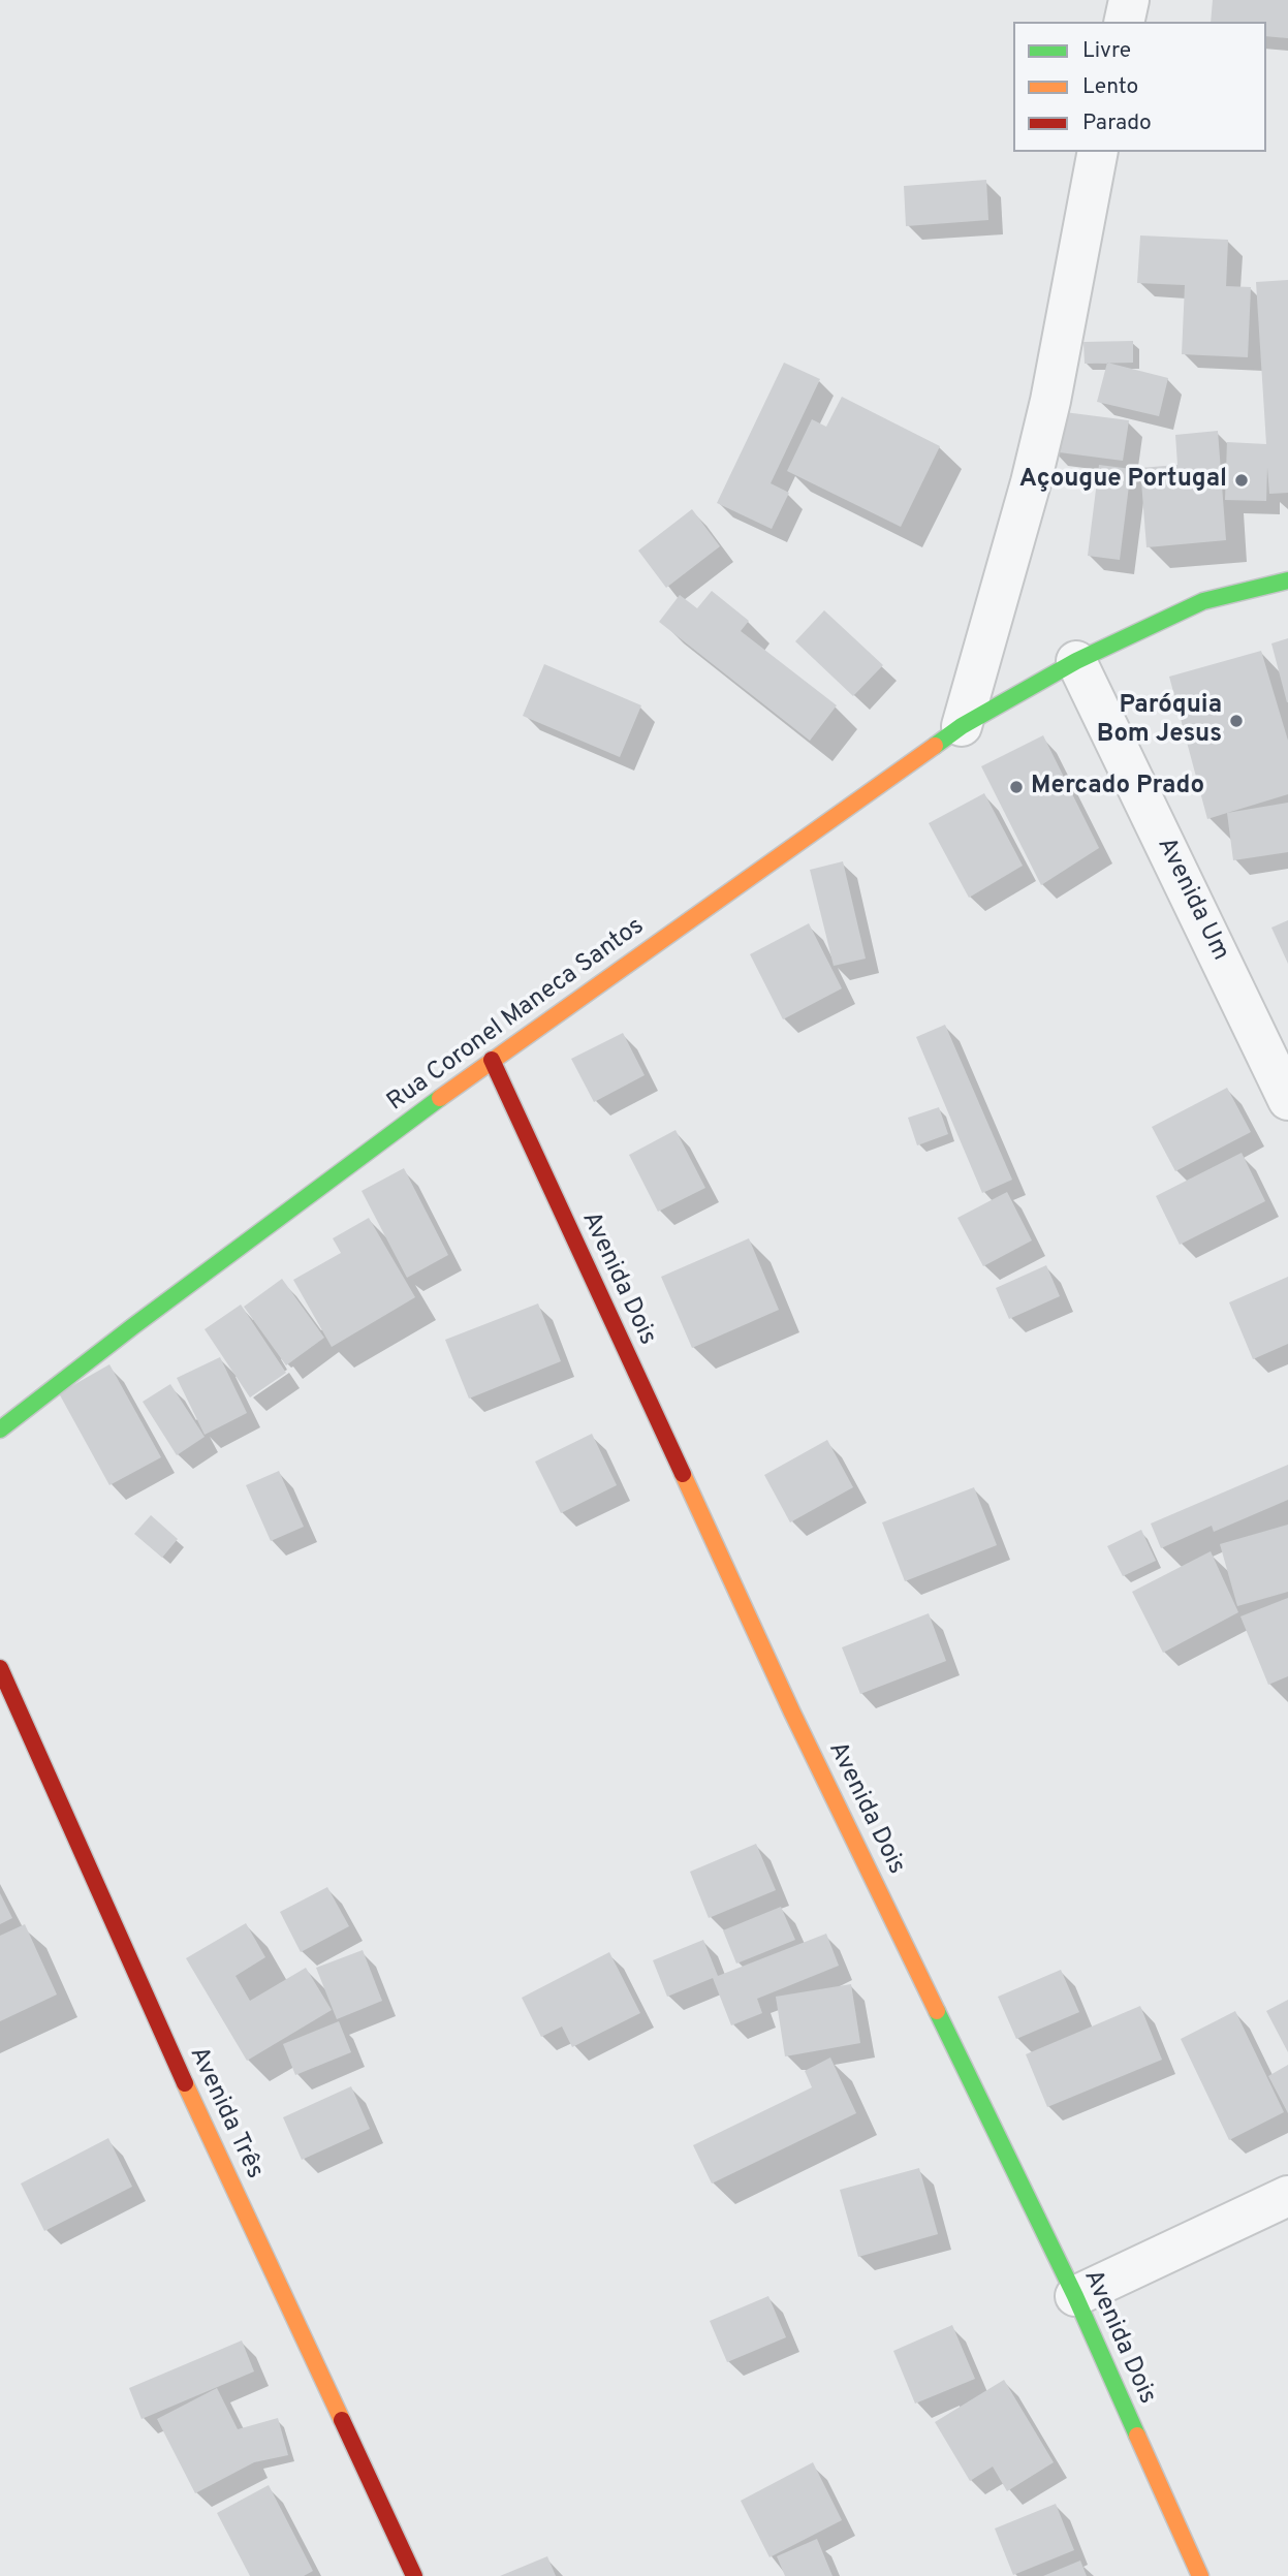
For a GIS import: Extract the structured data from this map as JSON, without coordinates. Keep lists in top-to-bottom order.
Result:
{
  "streets": {
    "street": [
      "Avenida Um",
      "Rua Coronel Maneca Santos",
      "Avenida Dois",
      "Avenida Três"
    ]
  },
  "crossings": [
    ["Avenida Um", "Rua Coronel Maneca Santos"],
    ["Rua Coronel Maneca Santos", "Avenida Dois"]
  ],
  "places": ["Açougue Portugal", "Paróquia Bom Jesus", "Mercado Prado"],
  "legend": ["Livre", "Lento", "Parado"]
}
